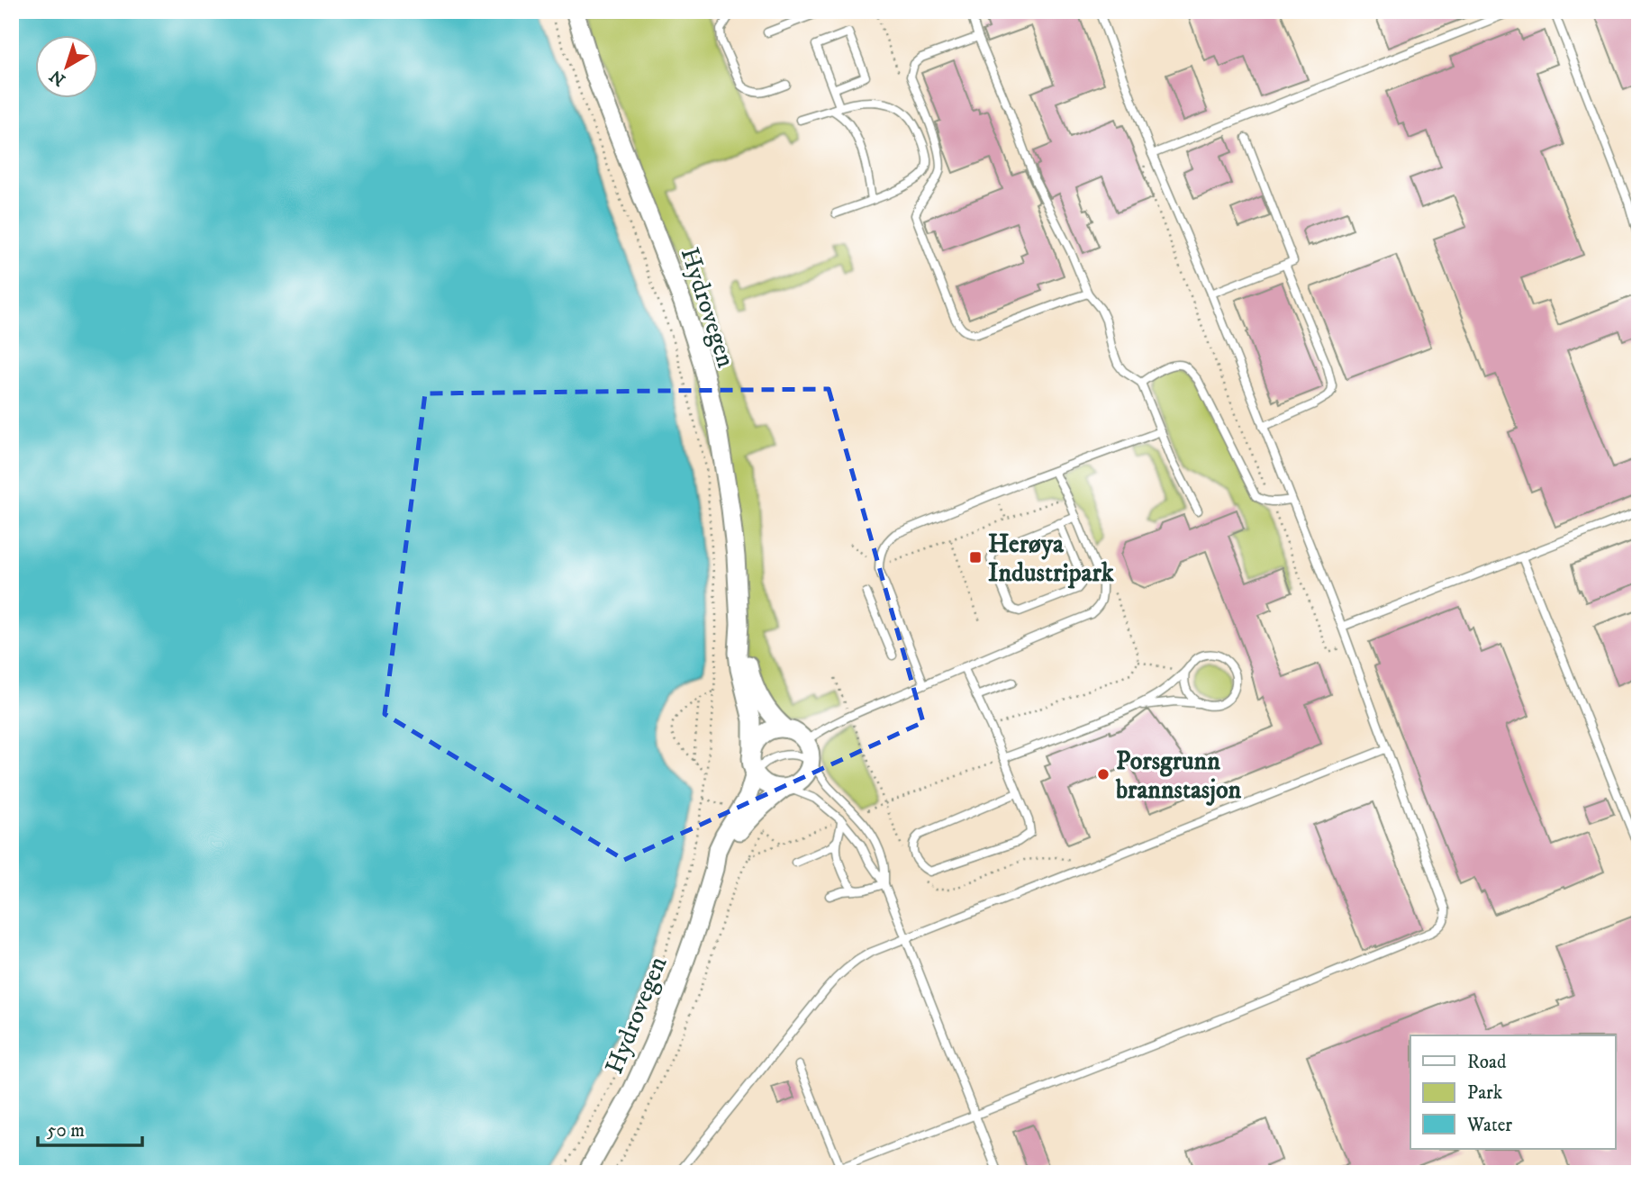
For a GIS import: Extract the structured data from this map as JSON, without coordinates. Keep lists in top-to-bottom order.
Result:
{
  "streets": {
    "street": ["Hydrovegen"]
  },
  "places": {
    "transit": ["Herøya Industripark"],
    "other": ["Porsgrunn brannstasjon"]
  },
  "legend": ["Road", "Park", "Water"],
  "scale_bar": "50 m",
  "north": "bottom left"
}
